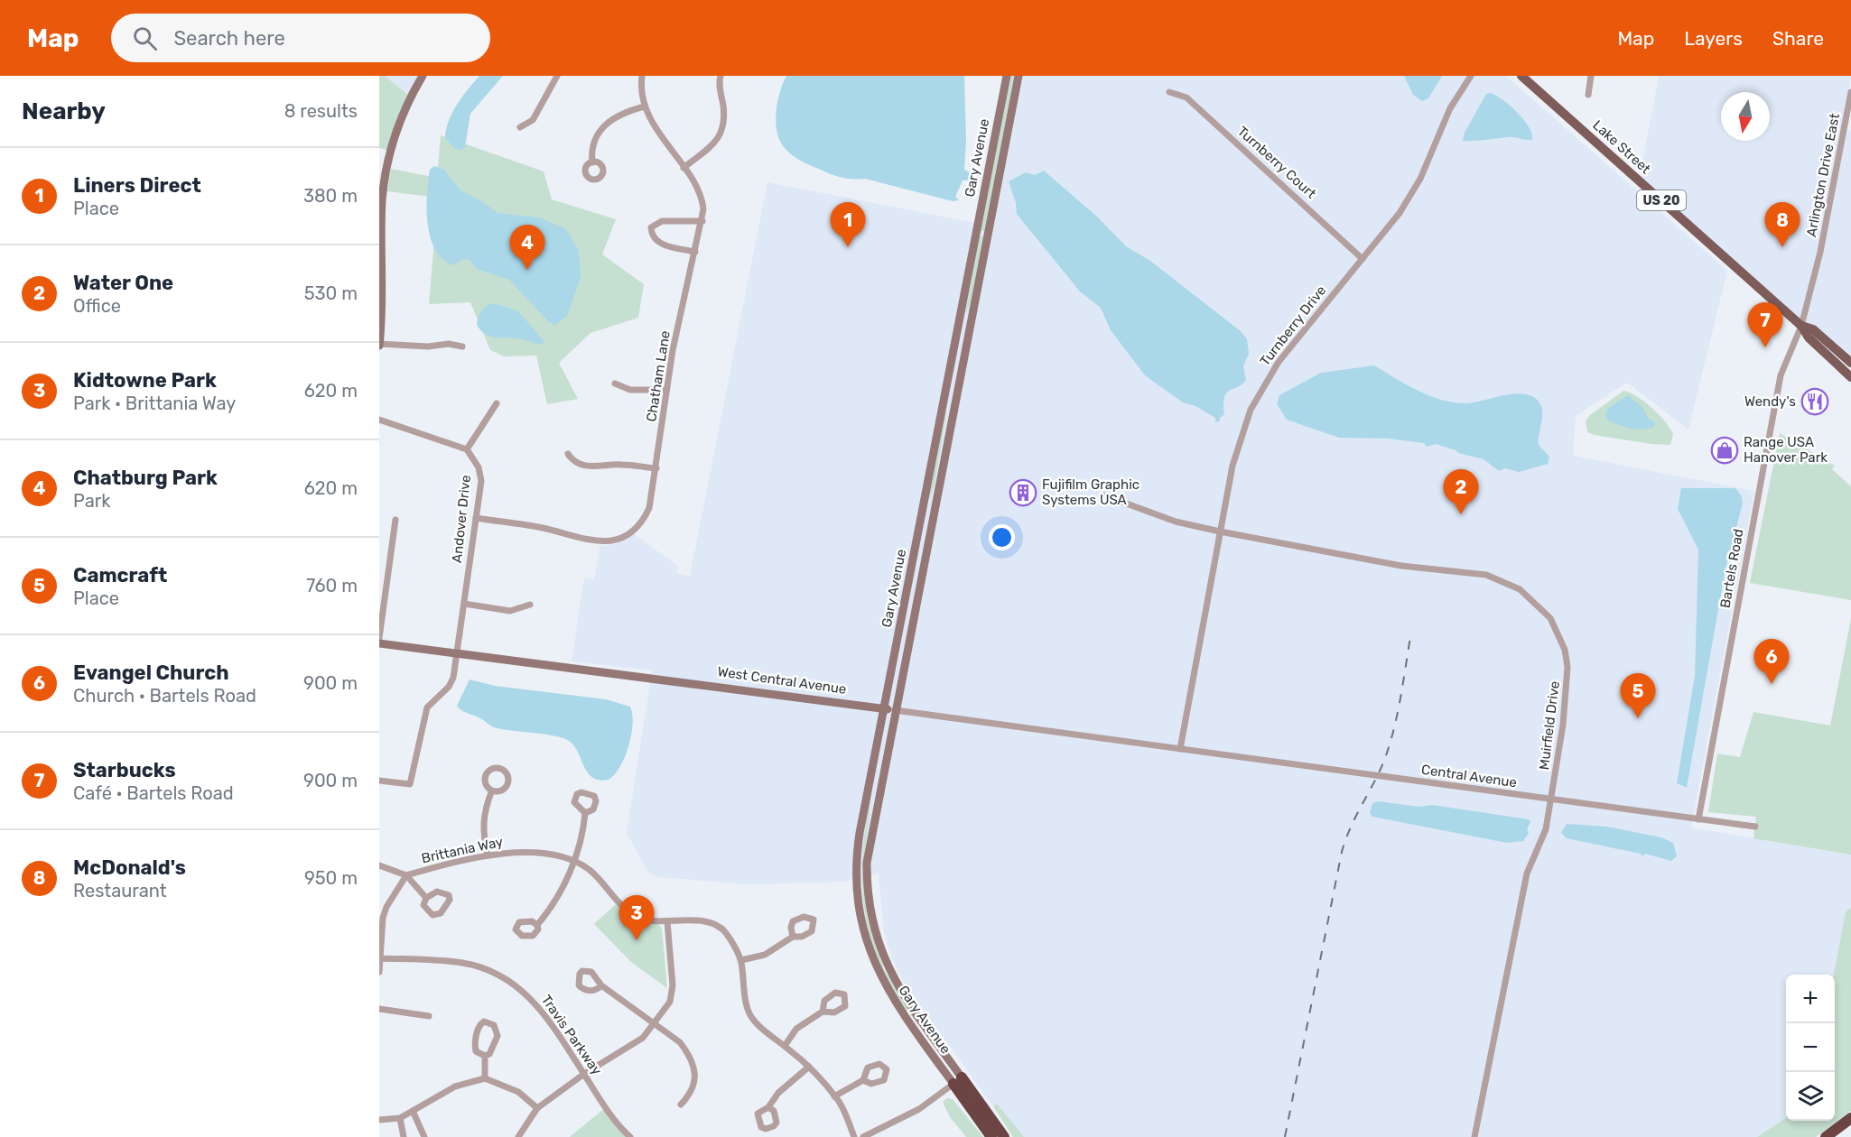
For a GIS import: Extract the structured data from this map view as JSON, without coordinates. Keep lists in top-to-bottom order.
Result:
{
  "streets": {
    "main road": [
      "Lake Street",
      "Gary Avenue",
      "US 20",
      "West Central Avenue"
    ],
    "street": [
      "Turnberry Court",
      "Arlington Drive East",
      "Turnberry Drive",
      "Chatham Lane",
      "Andover Drive",
      "Bartels Road",
      "Muirfield Drive",
      "Central Avenue",
      "Brittania Way",
      "Travis Parkway"
    ]
  },
  "crossings": [
    ["Lake Street", "Arlington Drive East"],
    ["Lake Street", "Bartels Road"],
    ["Gary Avenue", "West Central Avenue"],
    ["Turnberry Court", "Turnberry Drive"],
    ["Arlington Drive East", "Bartels Road"],
    ["Turnberry Drive", "West Central Avenue"],
    ["Turnberry Drive", "Muirfield Drive"],
    ["Turnberry Drive", "Central Avenue"],
    ["Chatham Lane", "Andover Drive"],
    ["Andover Drive", "West Central Avenue"],
    ["Bartels Road", "Central Avenue"],
    ["West Central Avenue", "Central Avenue"],
    ["Muirfield Drive", "Central Avenue"],
    ["Brittania Way", "Travis Parkway"]
  ],
  "places": {
    "restaurant": ["Wendy's"],
    "shop": ["Range USA Hanover Park"],
    "building": ["Fujifilm Graphic Systems USA"]
  },
  "north": "bottom",
  "page": {
    "header": "Map",
    "search": "Search here",
    "nav": ["Map", "Layers", "Share"],
    "heading": ["Nearby", "8 results"],
    "list": [
      {
        "mark": "1",
        "name": "Liners Direct",
        "note": "Place",
        "value": "380 m"
      },
      {
        "mark": "2",
        "name": "Water One",
        "note": "Office",
        "value": "530 m"
      },
      {
        "mark": "3",
        "name": "Kidtowne Park",
        "note": "Park · Brittania Way",
        "value": "620 m"
      },
      {
        "mark": "4",
        "name": "Chatburg Park",
        "note": "Park",
        "value": "620 m"
      },
      {
        "mark": "5",
        "name": "Camcraft",
        "note": "Place",
        "value": "760 m"
      },
      {
        "mark": "6",
        "name": "Evangel Church",
        "note": "Church · Bartels Road",
        "value": "900 m"
      },
      {
        "mark": "7",
        "name": "Starbucks",
        "note": "Café · Bartels Road",
        "value": "900 m"
      },
      {
        "mark": "8",
        "name": "McDonald's",
        "note": "Restaurant",
        "value": "950 m"
      }
    ],
    "pins": [
      "1",
      "8",
      "4",
      "7",
      "2",
      "6",
      "5",
      "3"
    ],
    "map_buttons": ["+", "−"]
  }
}
